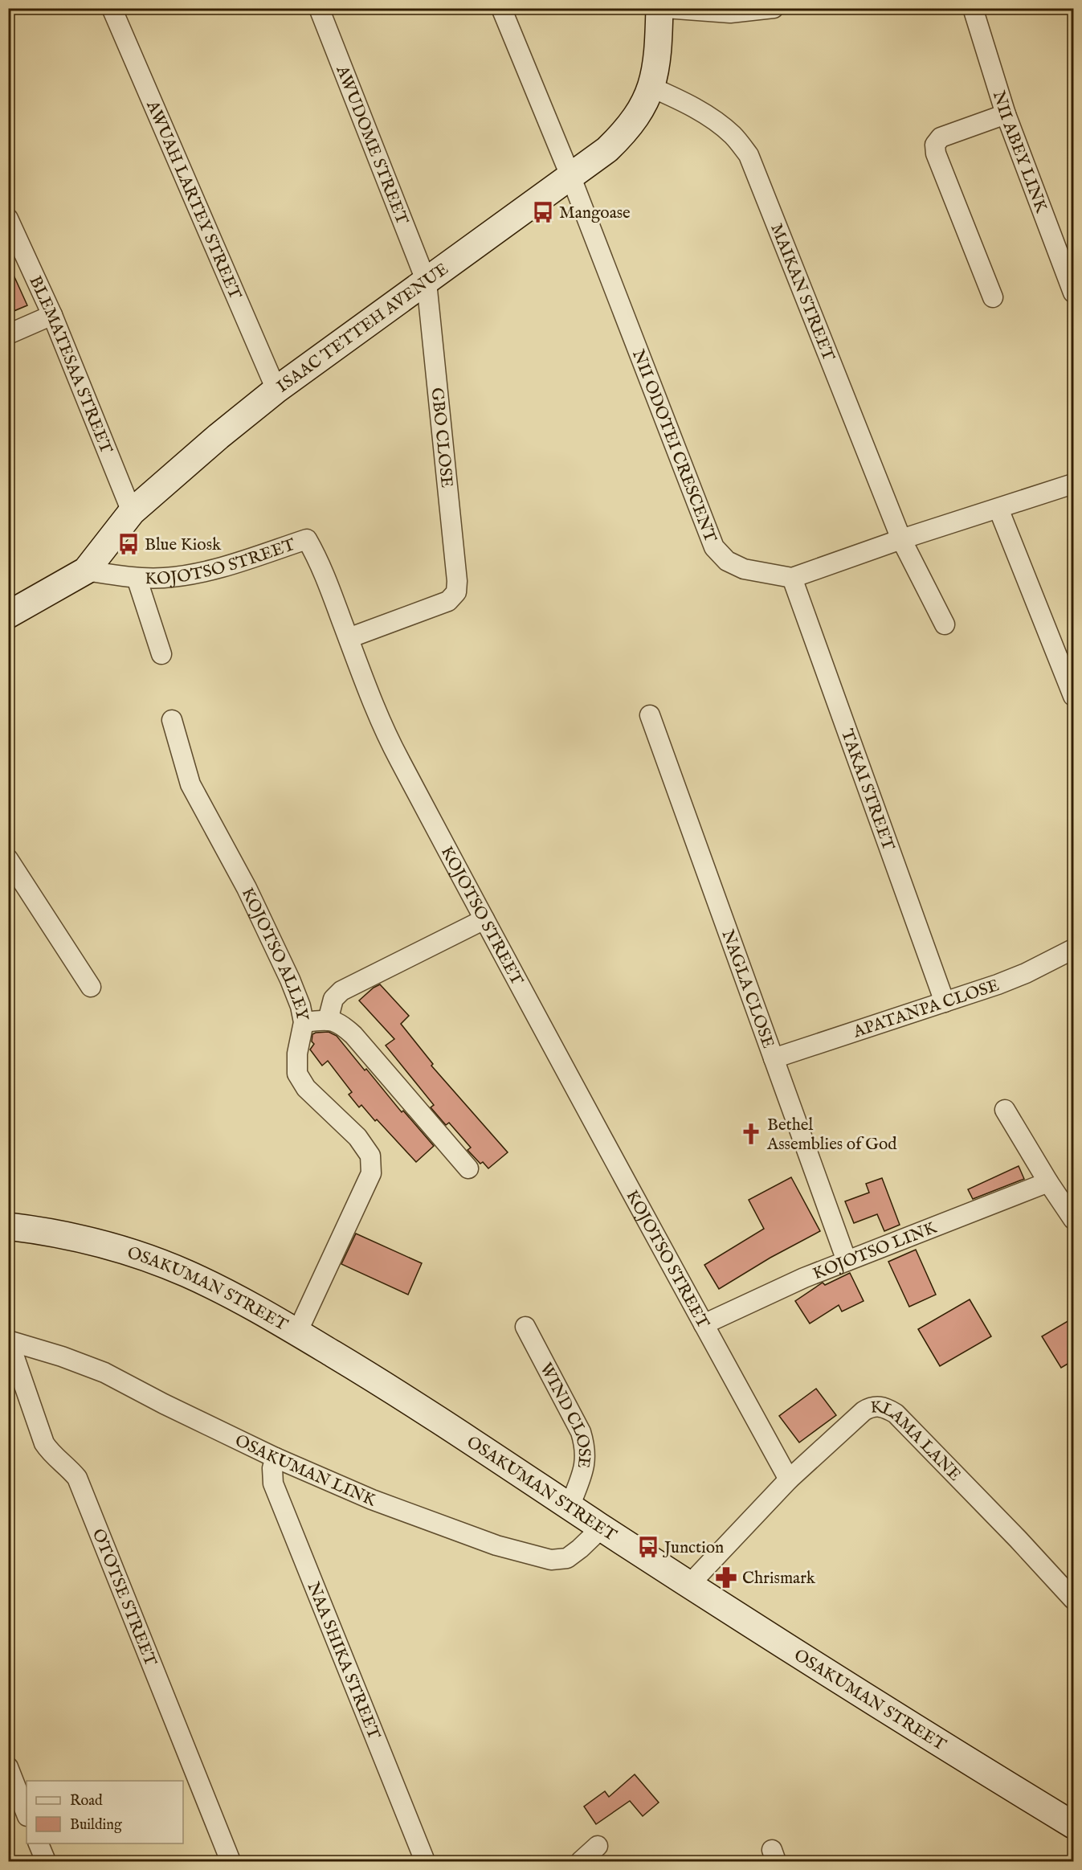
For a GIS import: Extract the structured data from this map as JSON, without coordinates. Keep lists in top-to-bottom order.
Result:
{
  "streets": {
    "street": [
      "AWUDOME STREET",
      "NII ABEY LINK",
      "AWUAH LARTEY STREET",
      "MAIKAN STREET",
      "ISAAC TETTEH AVENUE",
      "BLEMATESAA STREET",
      "GBO CLOSE",
      "NII ODOTEI CRESCENT",
      "KOJOTSO STREET",
      "TAKAI STREET",
      "KOJOTSO ALLEY",
      "NAGLA CLOSE",
      "APATANPA CLOSE",
      "KOJOTSO LINK",
      "OSAKUMAN STREET",
      "WIND CLOSE",
      "KLAMA LANE",
      "OSAKUMAN LINK",
      "OTOTSE STREET",
      "NAA SHIKA STREET"
    ]
  },
  "crossings": [
    ["AWUDOME STREET", "ISAAC TETTEH AVENUE"],
    ["AWUDOME STREET", "GBO CLOSE"],
    ["AWUAH LARTEY STREET", "ISAAC TETTEH AVENUE"],
    ["MAIKAN STREET", "ISAAC TETTEH AVENUE"],
    ["MAIKAN STREET", "NII ODOTEI CRESCENT"],
    ["ISAAC TETTEH AVENUE", "BLEMATESAA STREET"],
    ["ISAAC TETTEH AVENUE", "GBO CLOSE"],
    ["ISAAC TETTEH AVENUE", "NII ODOTEI CRESCENT"],
    ["ISAAC TETTEH AVENUE", "KOJOTSO STREET"],
    ["GBO CLOSE", "KOJOTSO STREET"],
    ["NII ODOTEI CRESCENT", "TAKAI STREET"],
    ["KOJOTSO STREET", "KOJOTSO LINK"],
    ["KOJOTSO STREET", "KLAMA LANE"],
    ["TAKAI STREET", "APATANPA CLOSE"],
    ["KOJOTSO ALLEY", "OSAKUMAN STREET"],
    ["NAGLA CLOSE", "APATANPA CLOSE"],
    ["NAGLA CLOSE", "KOJOTSO LINK"],
    ["OSAKUMAN STREET", "WIND CLOSE"],
    ["OSAKUMAN STREET", "KLAMA LANE"],
    ["OSAKUMAN STREET", "OSAKUMAN LINK"],
    ["OSAKUMAN LINK", "OTOTSE STREET"],
    ["OSAKUMAN LINK", "NAA SHIKA STREET"]
  ],
  "places": {
    "bus stop": ["Mangoase", "Blue Kiosk", "Junction"],
    "church": ["Bethel Assemblies of God"],
    "pharmacy": ["Chrismark"]
  },
  "legend": ["Road", "Building"]
}
